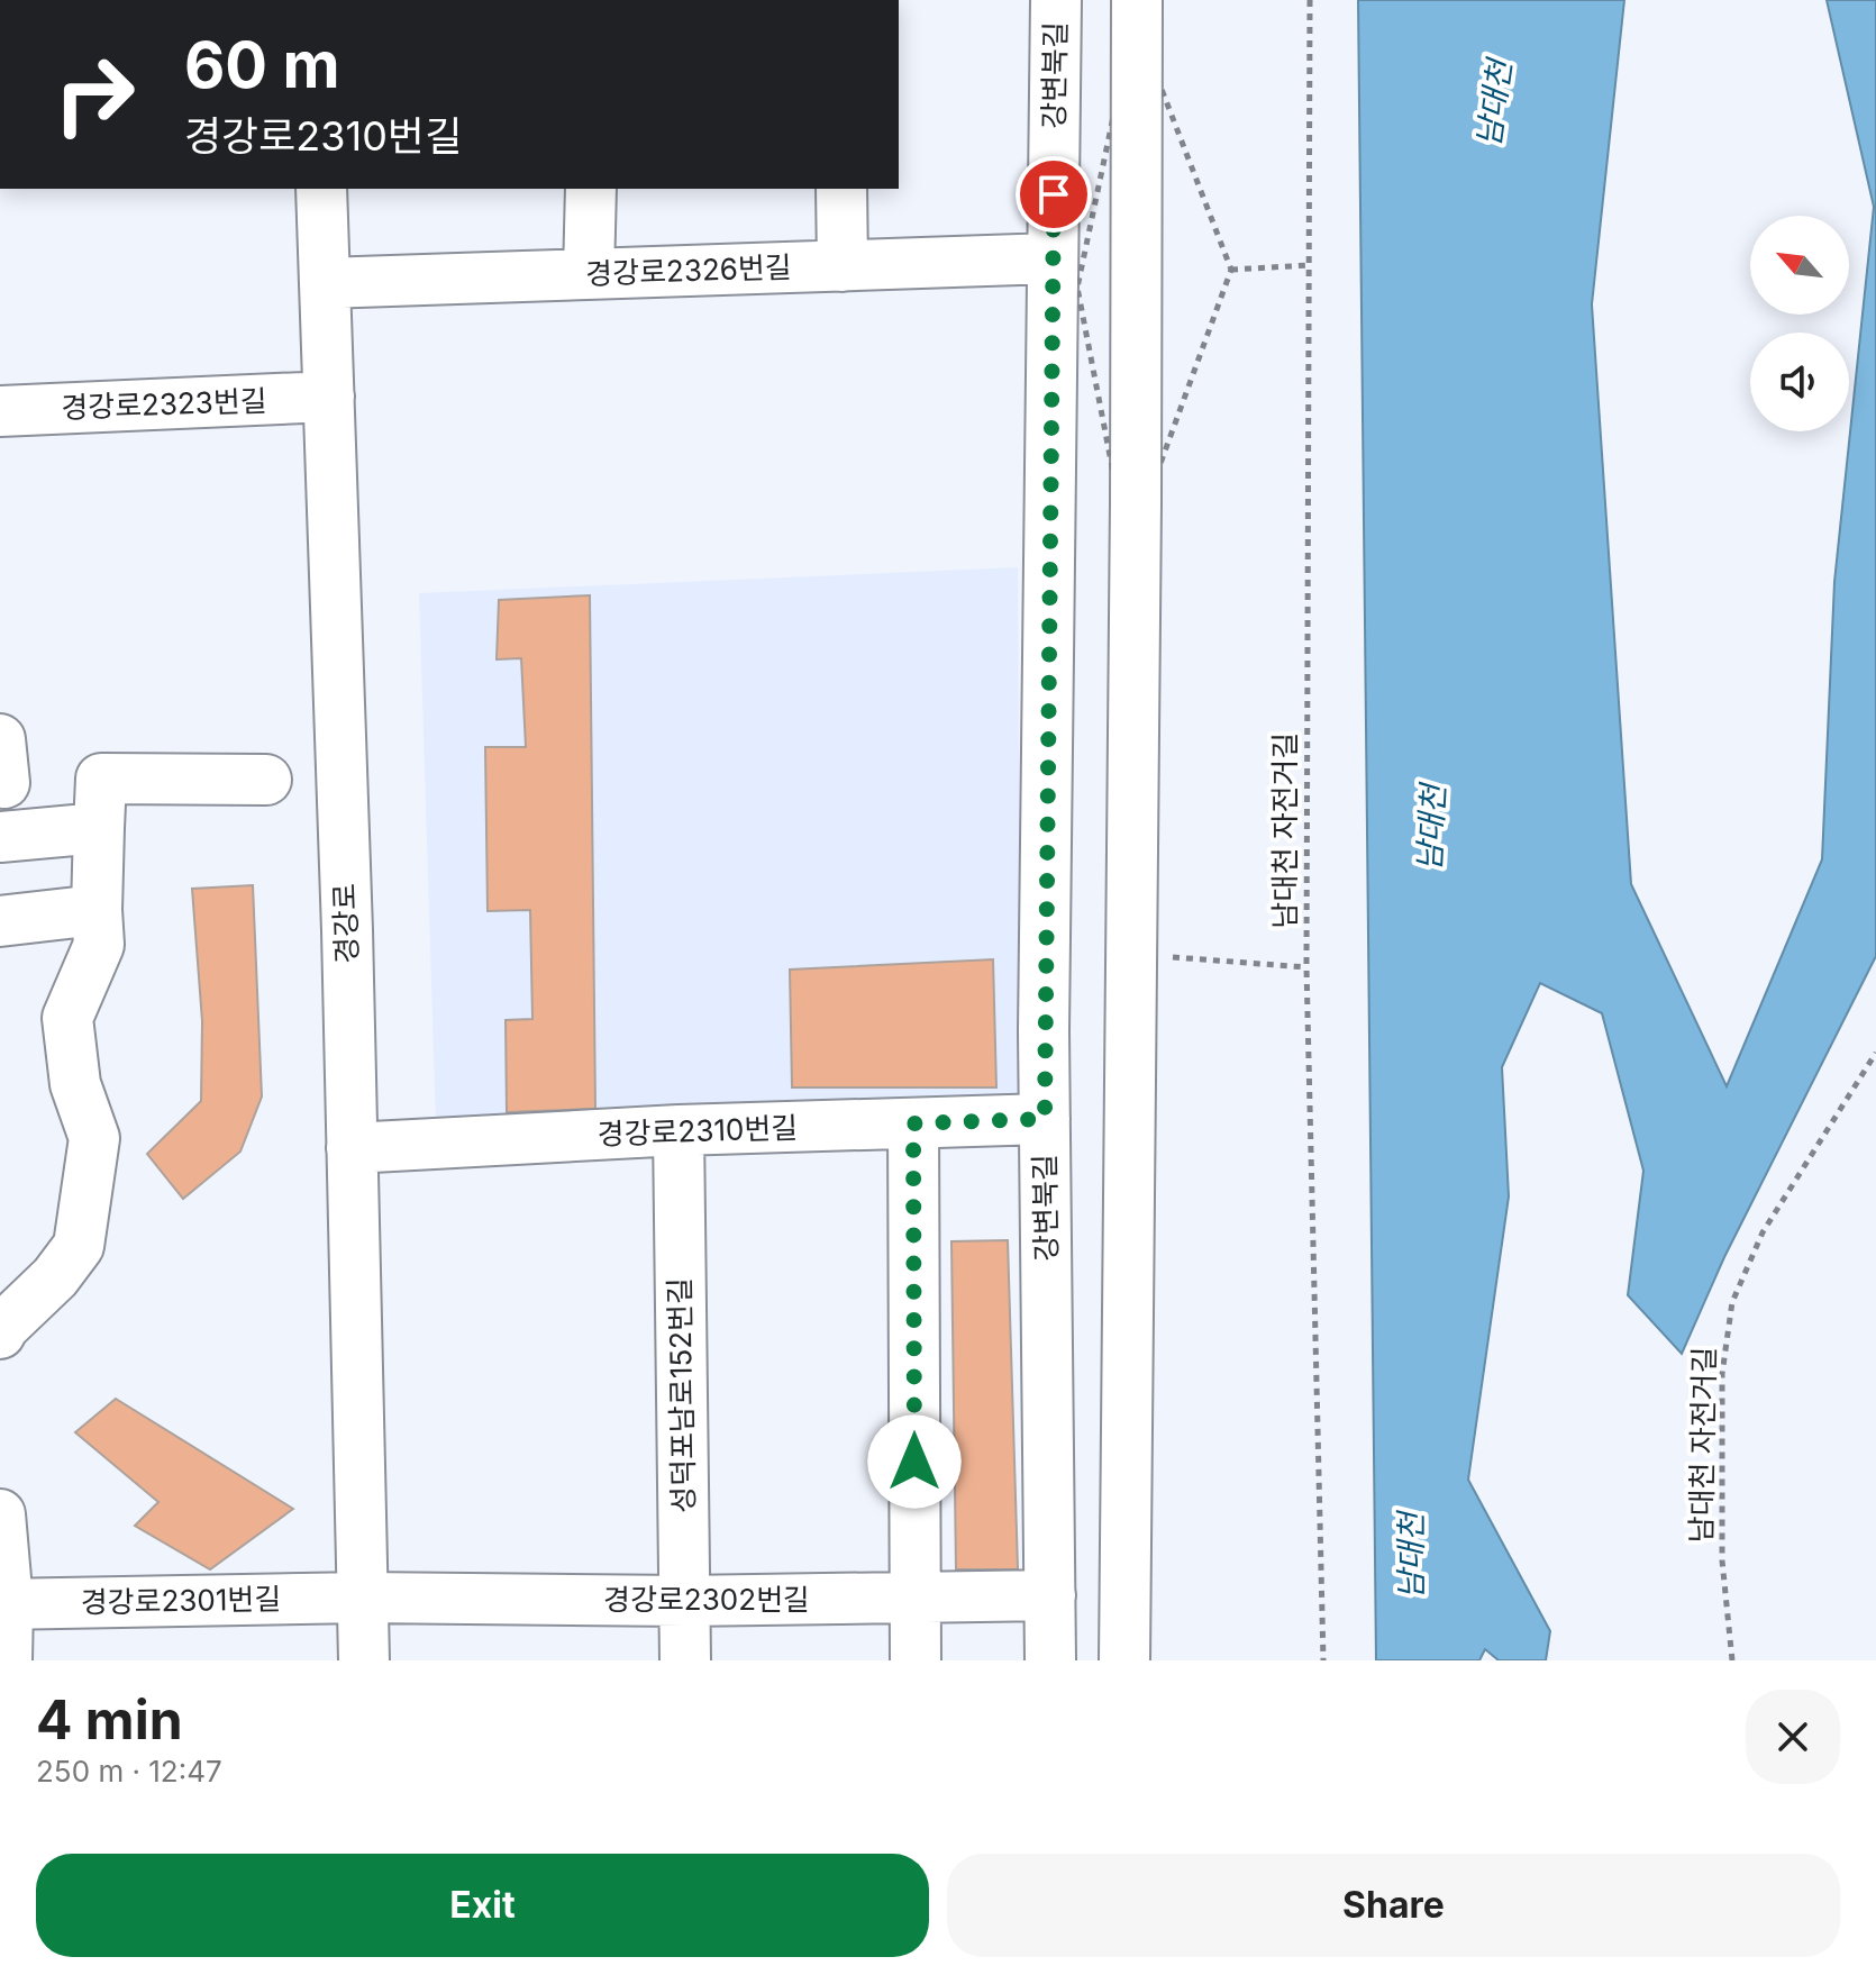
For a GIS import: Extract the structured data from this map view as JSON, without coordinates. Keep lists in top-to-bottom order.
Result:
{
  "streets": {
    "street": [
      "강변북길",
      "경강로2326번길",
      "경강로2323번길",
      "경강로",
      "경강로2310번길",
      "성덕포남로152번길",
      "경강로2302번길",
      "경강로2301번길"
    ],
    "path": ["남대천 자전거길"]
  },
  "crossings": [
    ["강변북길", "경강로2326번길"],
    ["강변북길", "경강로2310번길"],
    ["강변북길", "경강로2302번길"],
    ["경강로2326번길", "경강로"],
    ["경강로2323번길", "경강로"],
    ["경강로", "경강로2310번길"],
    ["경강로", "경강로2302번길"],
    ["경강로", "경강로2301번길"],
    ["경강로2310번길", "성덕포남로152번길"],
    ["성덕포남로152번길", "경강로2302번길"],
    ["경강로2302번길", "경강로2301번길"]
  ],
  "water": ["남대천"],
  "north": "top left",
  "page": {
    "turn": ["60 m", "경강로2310번길"],
    "heading": ["4 min", "250 m · 12:47"],
    "buttons": ["Exit", "Share"]
  }
}
